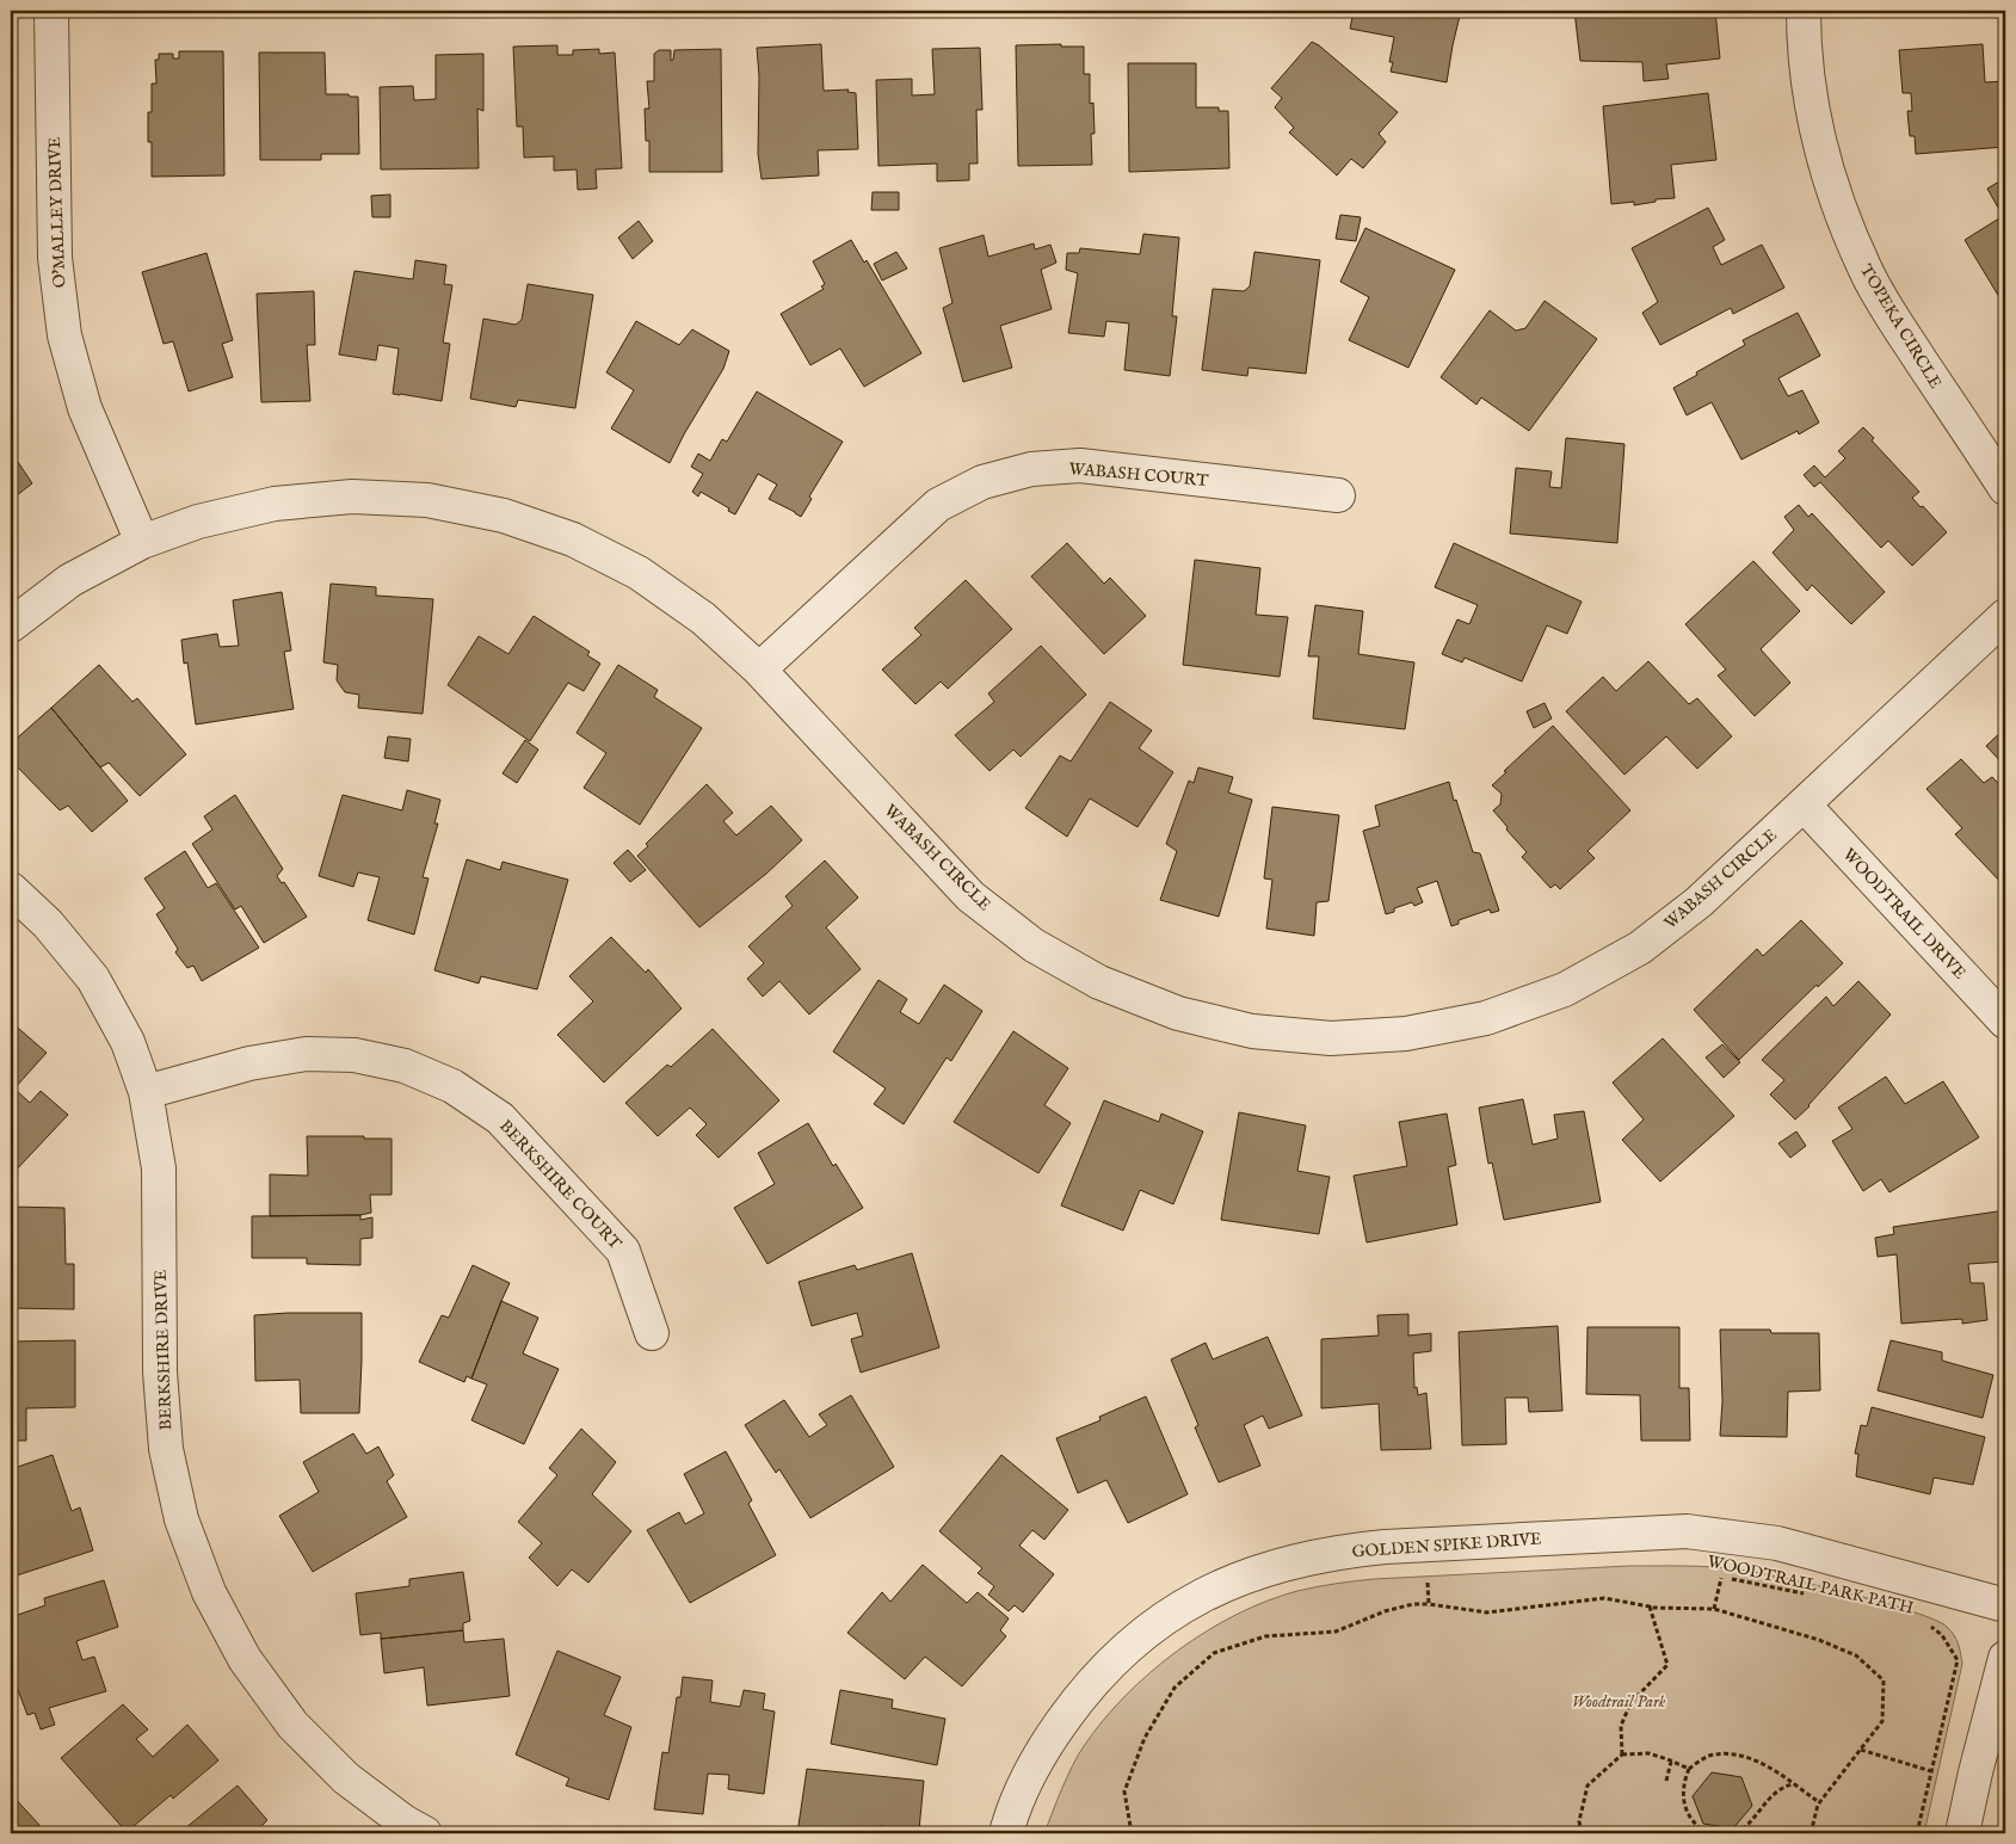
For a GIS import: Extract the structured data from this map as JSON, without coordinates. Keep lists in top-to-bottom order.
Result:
{
  "streets": {
    "street": [
      "O'MALLEY DRIVE",
      "TOPEKA CIRCLE",
      "WABASH COURT",
      "WABASH CIRCLE",
      "WOODTRAIL DRIVE",
      "BERKSHIRE COURT",
      "BERKSHIRE DRIVE",
      "GOLDEN SPIKE DRIVE"
    ],
    "path": ["WOODTRAIL PARK PATH"]
  },
  "crossings": [
    ["O'MALLEY DRIVE", "WABASH CIRCLE"],
    ["WABASH COURT", "WABASH CIRCLE"],
    ["WABASH CIRCLE", "WOODTRAIL DRIVE"],
    ["BERKSHIRE COURT", "BERKSHIRE DRIVE"]
  ],
  "parks": ["Woodtrail Park"]
}
